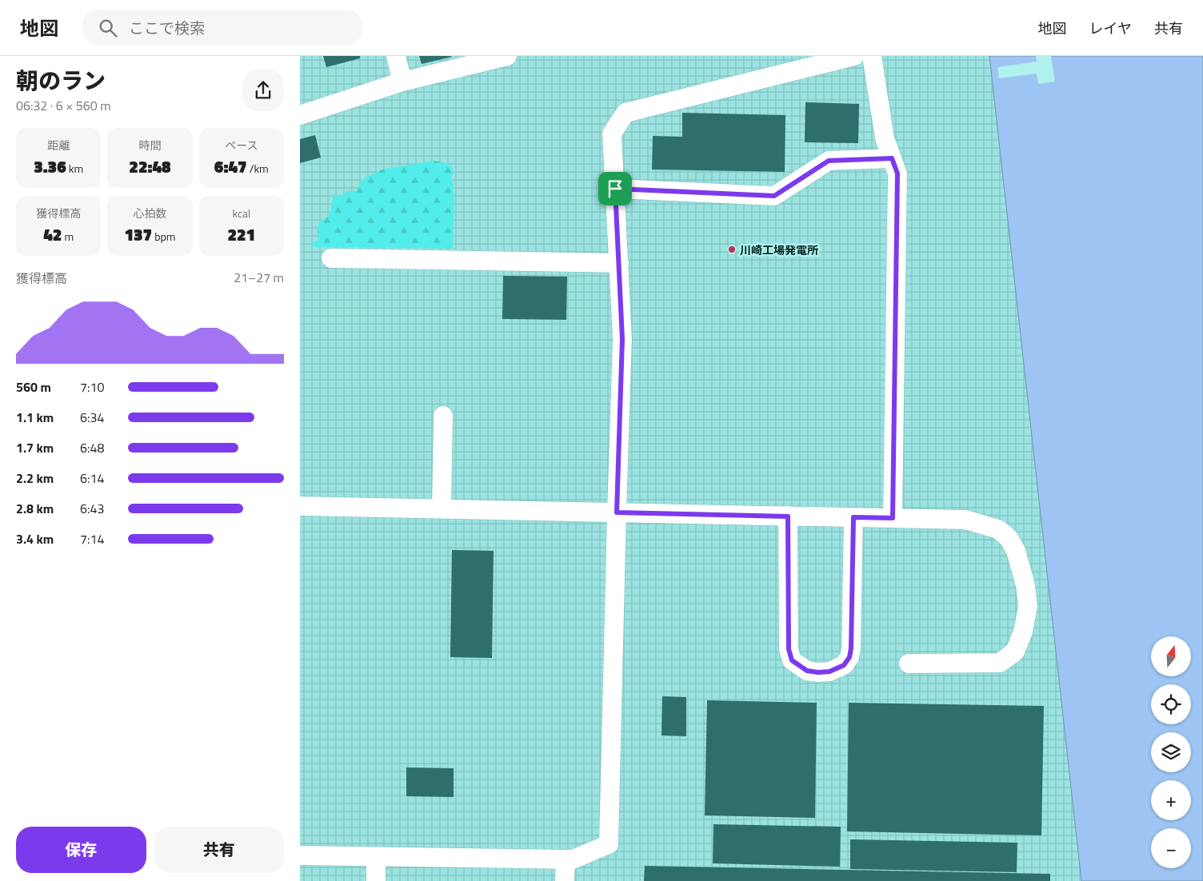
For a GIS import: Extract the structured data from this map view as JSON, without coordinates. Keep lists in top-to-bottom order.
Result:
{
  "places": ["川崎工場発電所"],
  "north": "top",
  "page": {
    "header": "地図",
    "search": "ここで検索",
    "nav": ["地図", "レイヤ", "共有"],
    "heading": ["朝のラン", "06:32 · 6 × 560 m"],
    "stats": [
      ["距離", "3.36 km"],
      ["時間", "22:48"],
      ["ペース", "6:47 /km"],
      ["獲得標高", "42 m"],
      ["心拍数", "137 bpm"],
      ["kcal", "221"]
    ],
    "chart": ["獲得標高", "21–27 m"],
    "list": [
      {
        "name": "560 m",
        "note": "7:10"
      },
      {
        "name": "1.1 km",
        "note": "6:34"
      },
      {
        "name": "1.7 km",
        "note": "6:48"
      },
      {
        "name": "2.2 km",
        "note": "6:14"
      },
      {
        "name": "2.8 km",
        "note": "6:43"
      },
      {
        "name": "3.4 km",
        "note": "7:14"
      }
    ],
    "map_buttons": ["+", "−"],
    "buttons": ["保存", "共有"]
  }
}
